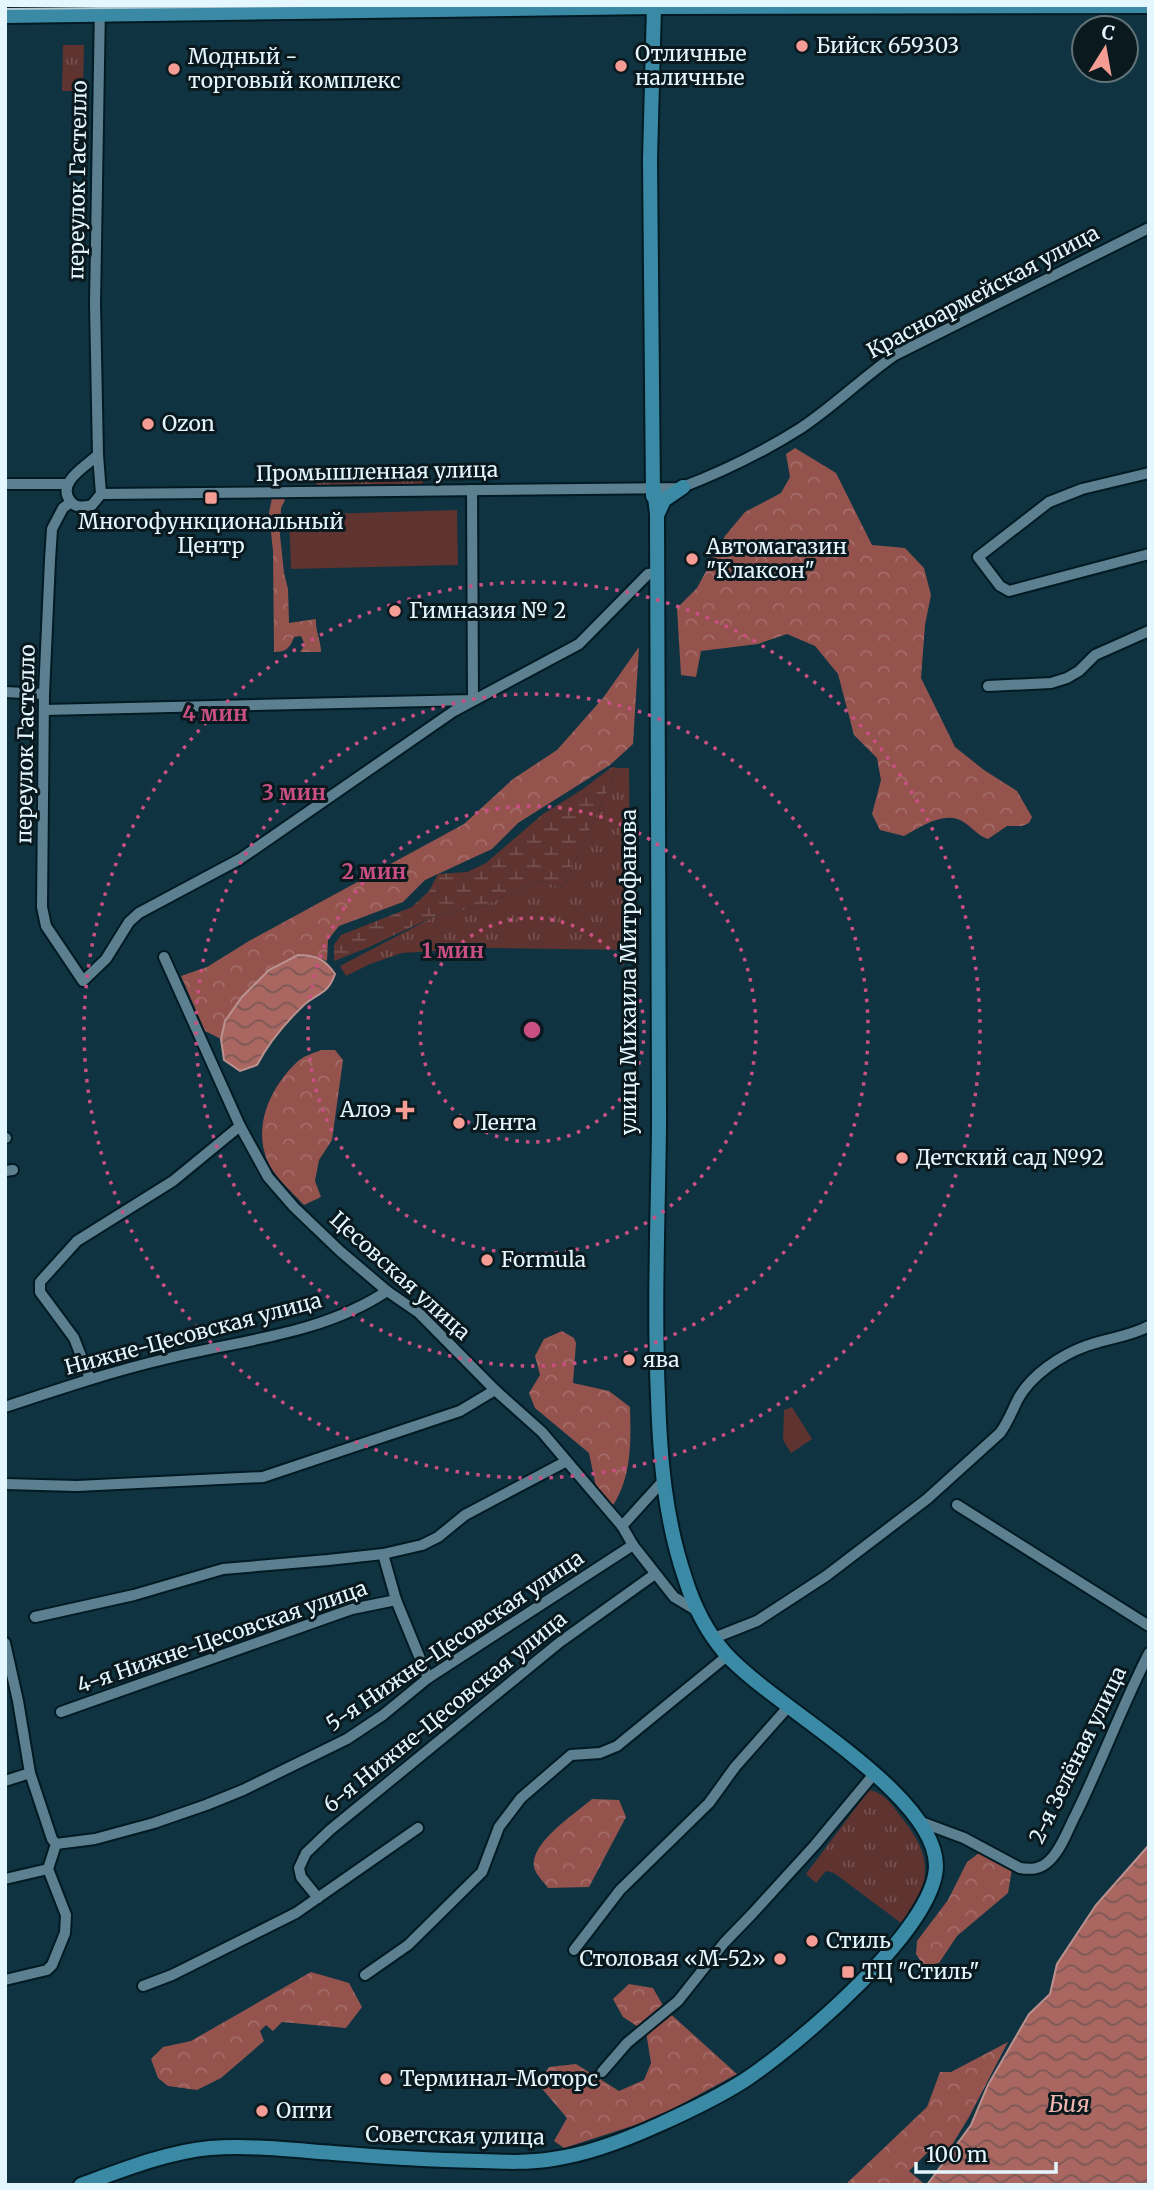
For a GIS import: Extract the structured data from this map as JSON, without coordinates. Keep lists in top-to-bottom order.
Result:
{
  "streets": {
    "main road": ["улица Михаила Митрофанова", "Советская улица"],
    "street": [
      "переулок Гастелло",
      "Красноармейская улица",
      "Промышленная улица",
      "Цесовская улица",
      "Нижне-Цесовская улица",
      "4-я Нижне-Цесовская улица",
      "5-я Нижне-Цесовская улица",
      "6-я Нижне-Цесовская улица",
      "2-я Зелёная улица"
    ]
  },
  "crossings": [
    ["переулок Гастелло", "Промышленная улица"],
    ["Красноармейская улица", "Промышленная улица"],
    ["Красноармейская улица", "улица Михаила Митрофанова"],
    ["Промышленная улица", "улица Михаила Митрофанова"],
    ["улица Михаила Митрофанова", "Цесовская улица"],
    ["улица Михаила Митрофанова", "Советская улица"],
    ["Цесовская улица", "Нижне-Цесовская улица"],
    ["Цесовская улица", "5-я Нижне-Цесовская улица"],
    ["Цесовская улица", "6-я Нижне-Цесовская улица"],
    ["2-я Зелёная улица", "Советская улица"]
  ],
  "water": ["Бия"],
  "places": {
    "other": [
      "Бийск 659303",
      "Отличные наличные",
      "Модный - торговый комплекс",
      "Ozon",
      "Автомагазин \"Клаксон\"",
      "Гимназия № 2",
      "Лента",
      "Детский сад №92",
      "Formula",
      "ява",
      "Стиль",
      "Столовая «М-52»",
      "Терминал-Моторс",
      "Опти"
    ],
    "transit": ["Многофункциональный Центр", "ТЦ \"Стиль\""],
    "health": ["Алоэ"]
  },
  "scale_bar": "100 m",
  "north": "top",
  "rings": [
    "4 мин",
    "3 мин",
    "2 мин",
    "1 мин"
  ]
}
